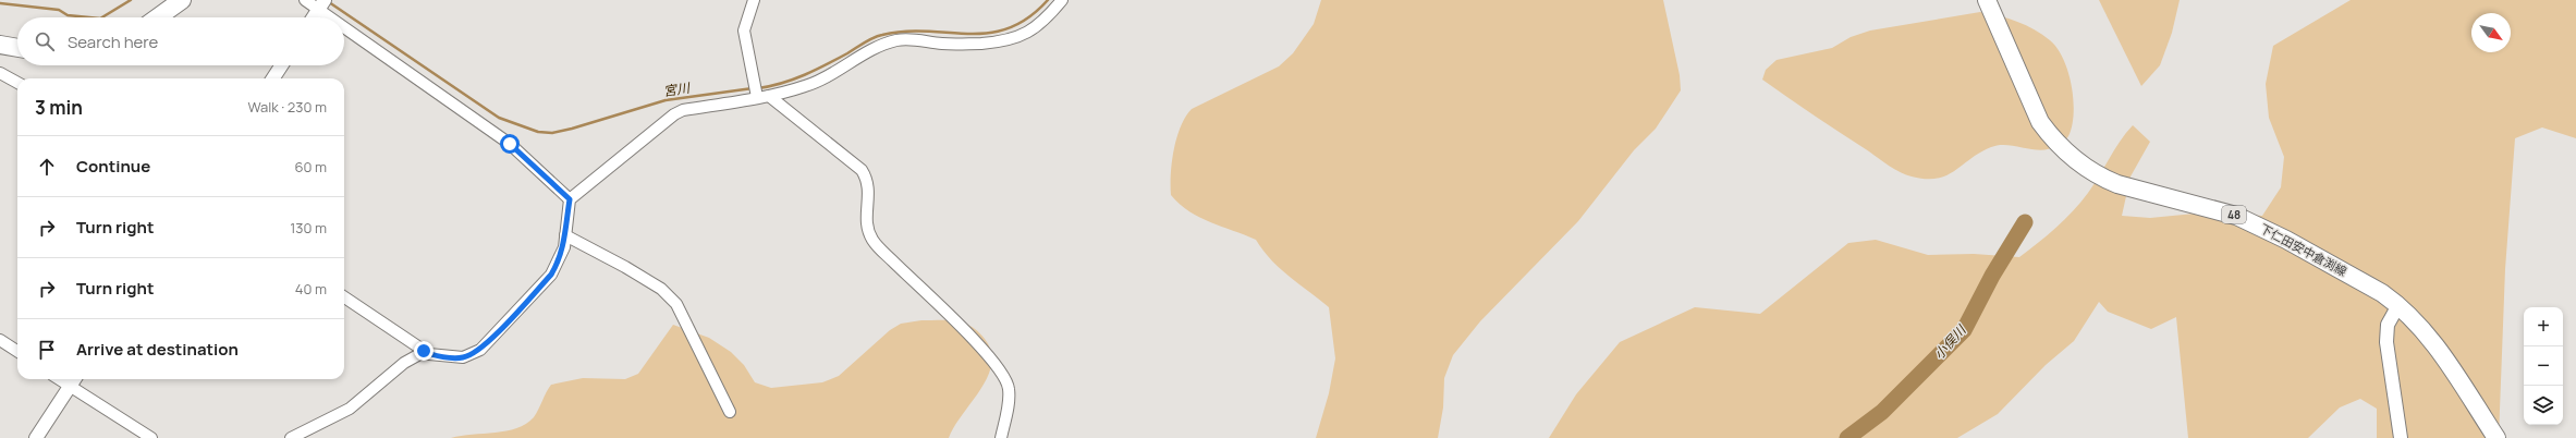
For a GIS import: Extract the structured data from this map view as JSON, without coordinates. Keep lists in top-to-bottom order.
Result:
{
  "streets": {
    "main road": ["48", "下仁田安中倉渕線"]
  },
  "water": ["宮川", "小俣川"],
  "north": "bottom right",
  "page": {
    "search": "Search here",
    "heading": ["3 min", "Walk · 230 m"],
    "list": [
      ["Continue", "60 m"],
      ["Turn right", "130 m"],
      ["Turn right", "40 m"],
      "Arrive at destination"
    ],
    "map_buttons": ["+", "−"]
  }
}
